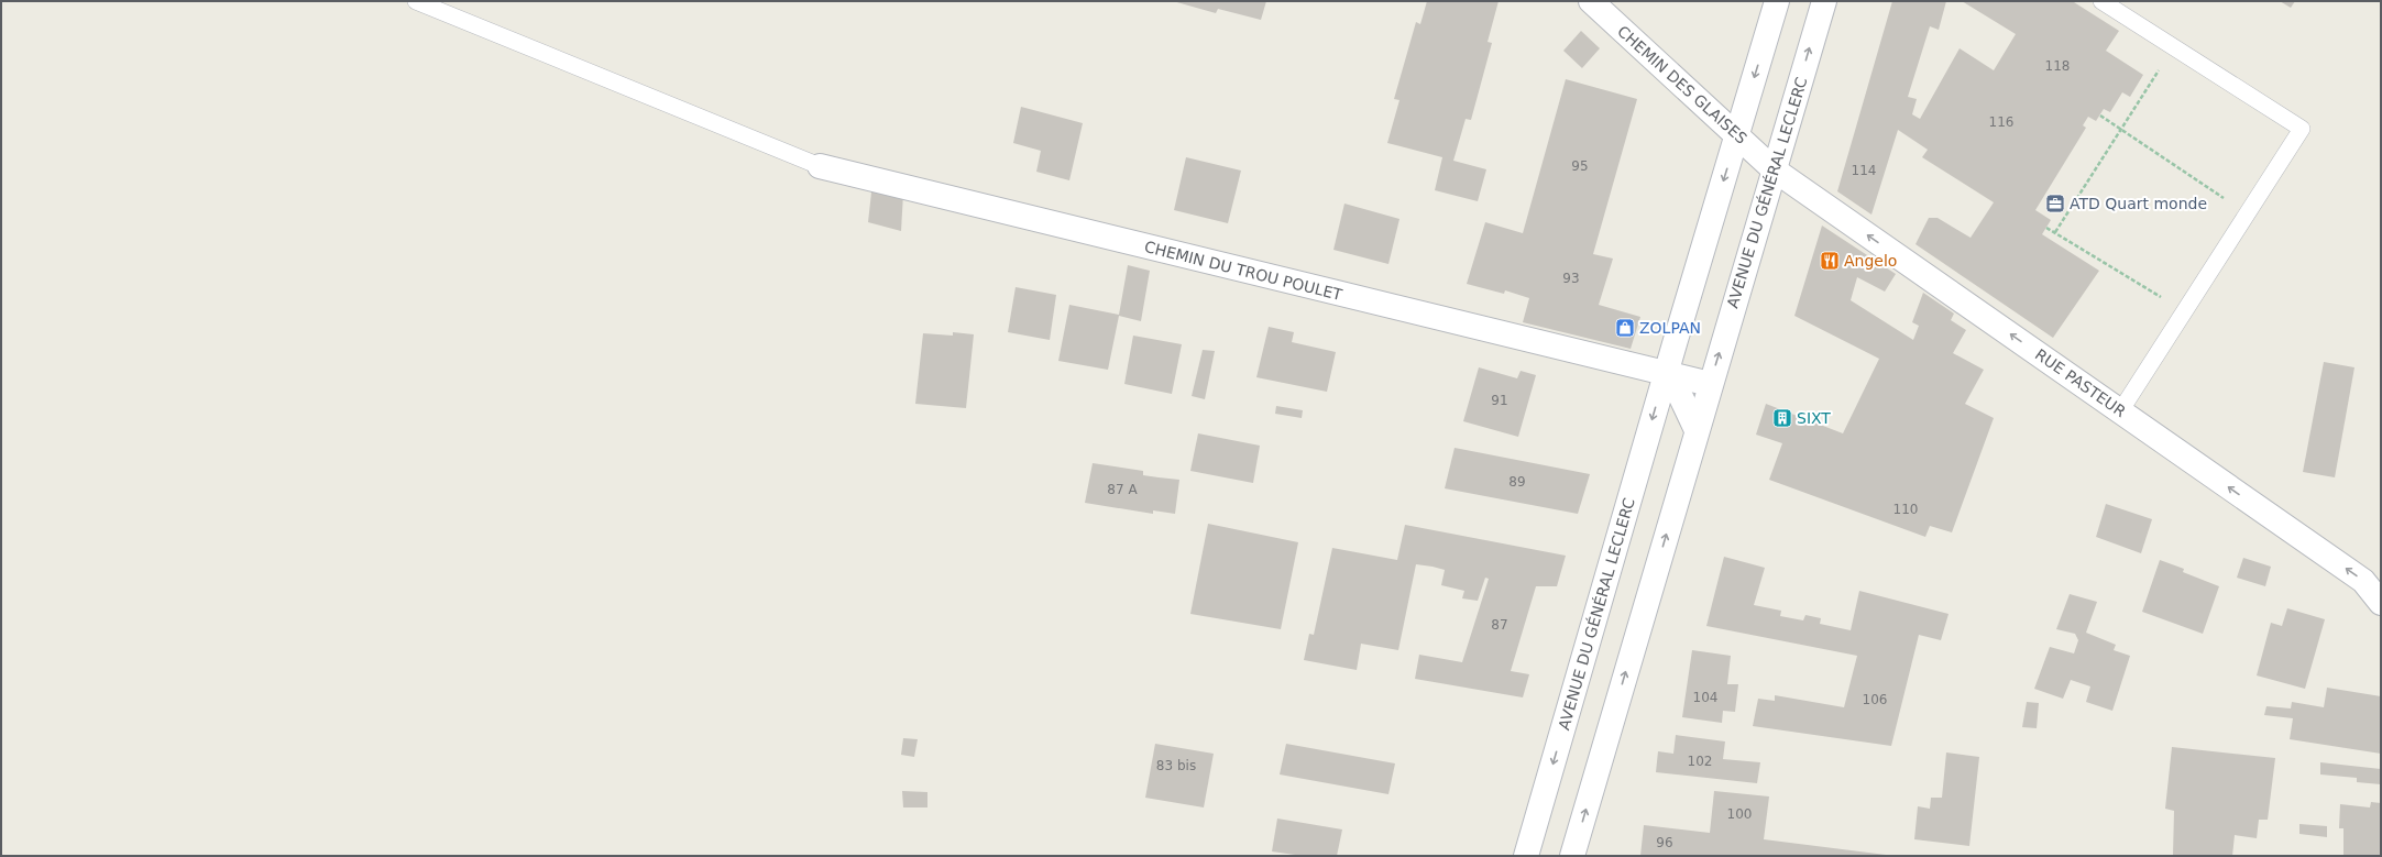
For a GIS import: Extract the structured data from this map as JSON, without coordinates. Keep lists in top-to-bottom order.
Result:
{
  "streets": {
    "street": [
      "CHEMIN DES GLAISES",
      "AVENUE DU GÉNÉRAL LECLERC",
      "CHEMIN DU TROU POULET",
      "RUE PASTEUR"
    ]
  },
  "crossings": [
    ["CHEMIN DES GLAISES", "AVENUE DU GÉNÉRAL LECLERC"],
    ["CHEMIN DES GLAISES", "RUE PASTEUR"],
    ["AVENUE DU GÉNÉRAL LECLERC", "CHEMIN DU TROU POULET"],
    ["AVENUE DU GÉNÉRAL LECLERC", "RUE PASTEUR"]
  ],
  "one_way": ["RUE PASTEUR"],
  "places": {
    "office": ["ATD Quart monde"],
    "restaurant": ["Angelo"],
    "shop": ["ZOLPAN"],
    "building": ["SIXT"]
  },
  "house_numbers": [
    "118",
    "116",
    "95",
    "114",
    "93",
    "91",
    "89",
    "87 A",
    "110",
    "87",
    "104",
    "106",
    "102",
    "83 bis",
    "100",
    "96"
  ]
}
